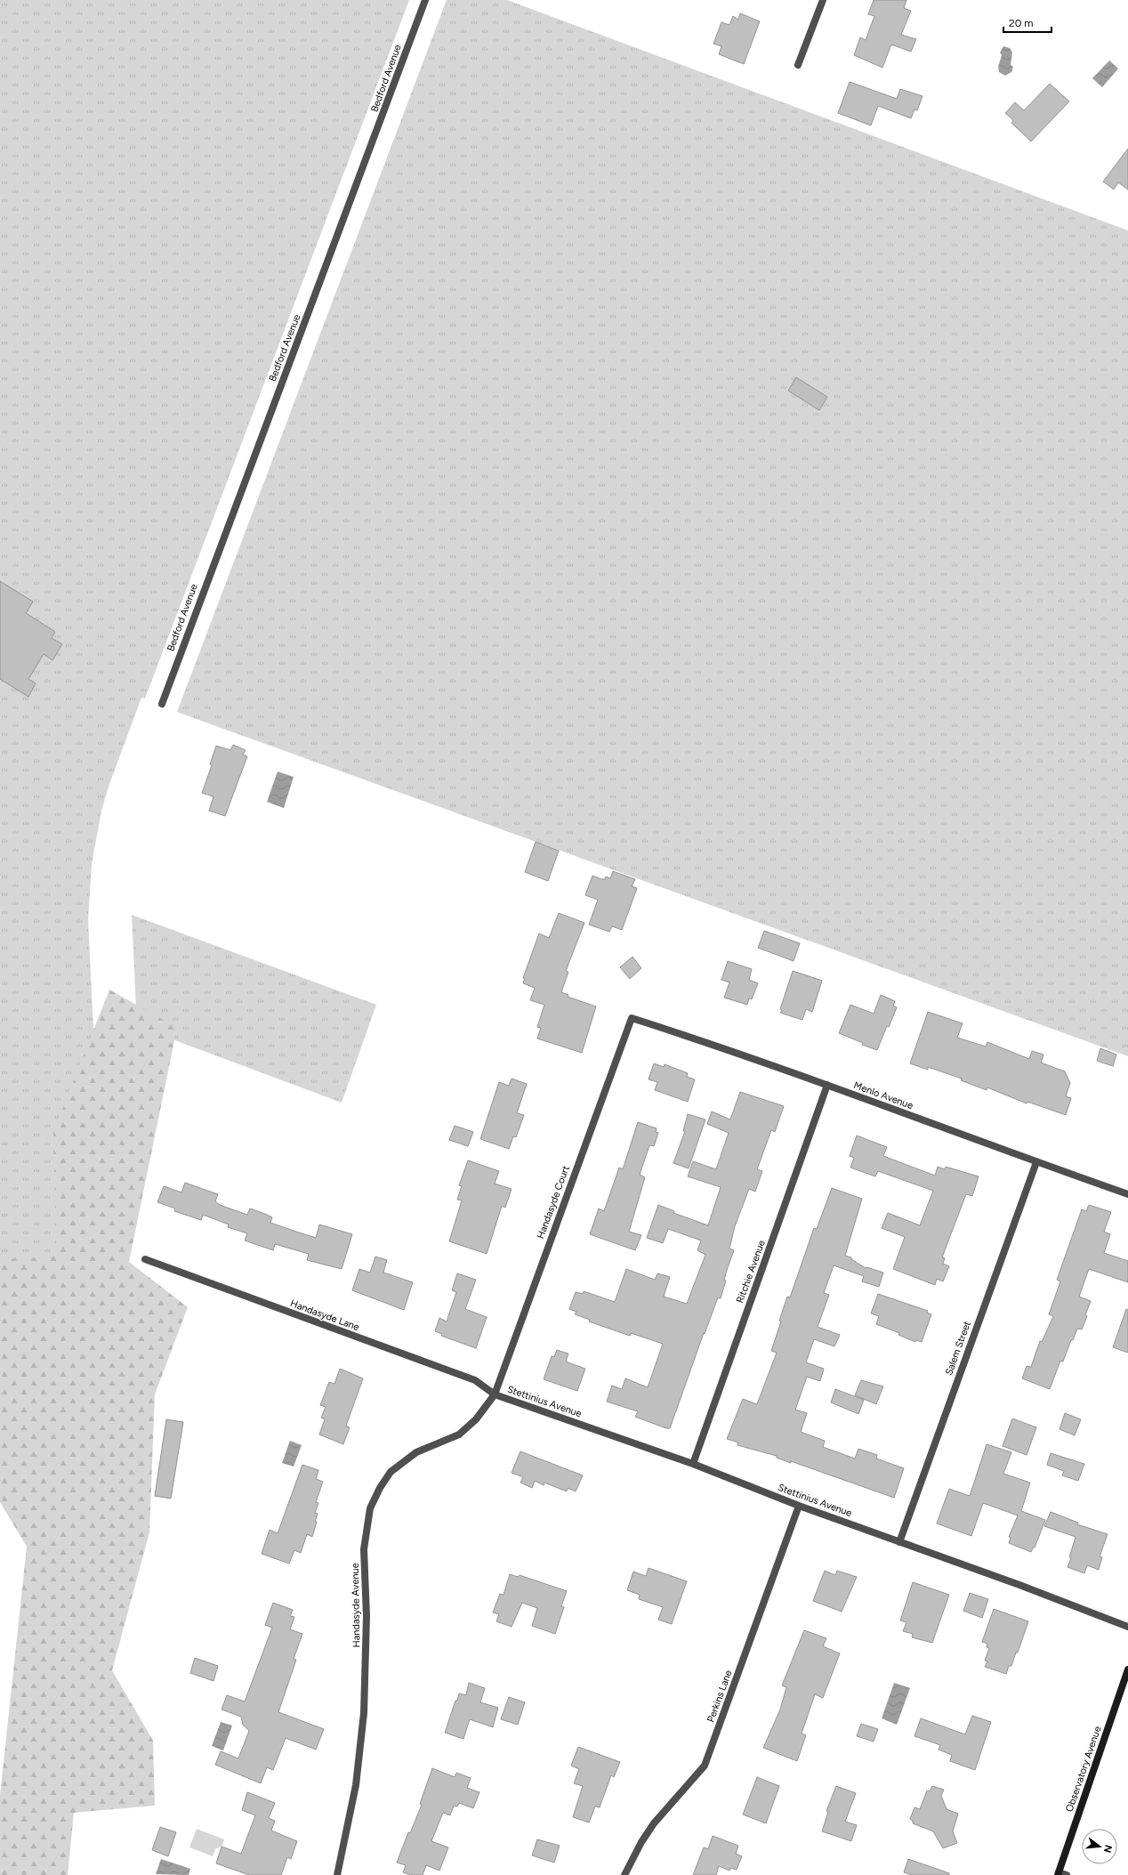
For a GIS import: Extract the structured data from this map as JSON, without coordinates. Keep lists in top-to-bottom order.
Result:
{
  "streets": {
    "street": [
      "Bedford Avenue",
      "Menlo Avenue",
      "Handasyde Court",
      "Ritchie Avenue",
      "Handasyde Lane",
      "Salem Street",
      "Stettinius Avenue",
      "Handasyde Avenue",
      "Perkins Lane",
      "Observatory Avenue"
    ]
  },
  "crossings": [
    ["Menlo Avenue", "Handasyde Court"],
    ["Menlo Avenue", "Ritchie Avenue"],
    ["Menlo Avenue", "Salem Street"],
    ["Handasyde Court", "Handasyde Lane"],
    ["Handasyde Court", "Stettinius Avenue"],
    ["Handasyde Court", "Handasyde Avenue"],
    ["Ritchie Avenue", "Stettinius Avenue"],
    ["Handasyde Lane", "Stettinius Avenue"],
    ["Handasyde Lane", "Handasyde Avenue"],
    ["Salem Street", "Stettinius Avenue"],
    ["Stettinius Avenue", "Handasyde Avenue"],
    ["Stettinius Avenue", "Perkins Lane"]
  ],
  "scale_bar": "20 m",
  "north": "right"
}
